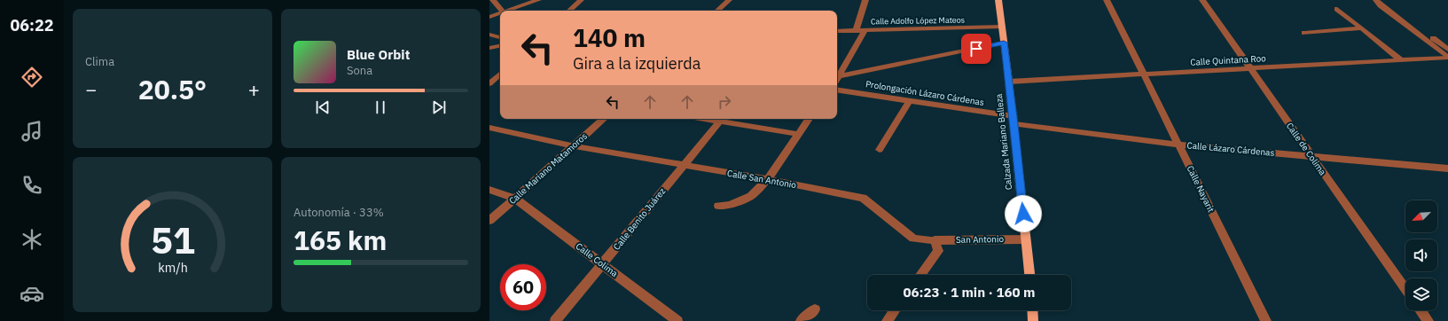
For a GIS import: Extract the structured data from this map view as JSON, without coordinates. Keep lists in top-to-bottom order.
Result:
{
  "streets": {
    "main road": ["Calzada Mariano Balleza"],
    "street": [
      "Calle Adolfo López Mateos",
      "Calle Quintana Roo",
      "Prolongación Lázaro Cárdenas",
      "Calle Lázaro Cárdenas",
      "Calle de Colima",
      "Calle Mariano Matamoros",
      "Calle San Antonio",
      "Calle Nayarit",
      "Calle Benito Juárez",
      "San Antonio",
      "Calle Colima"
    ]
  },
  "crossings": [
    ["Calle Adolfo López Mateos", "Calzada Mariano Balleza"],
    ["Calle Quintana Roo", "Calzada Mariano Balleza"],
    ["Calle Quintana Roo", "Calle de Colima"],
    ["Calle Quintana Roo", "Calle Nayarit"],
    ["Prolongación Lázaro Cárdenas", "Calzada Mariano Balleza"],
    ["Prolongación Lázaro Cárdenas", "Calle Lázaro Cárdenas"],
    ["Calzada Mariano Balleza", "Calle Lázaro Cárdenas"],
    ["Calzada Mariano Balleza", "San Antonio"],
    ["Calle Lázaro Cárdenas", "Calle de Colima"],
    ["Calle Lázaro Cárdenas", "Calle Nayarit"],
    ["Calle Mariano Matamoros", "Calle San Antonio"],
    ["Calle Mariano Matamoros", "Calle Colima"],
    ["Calle San Antonio", "Calle Benito Juárez"],
    ["Calle San Antonio", "San Antonio"],
    ["Calle Benito Juárez", "Calle Colima"]
  ],
  "north": "bottom left",
  "page": {
    "tabs": "06:22",
    "tile": [
      "Clima",
      ["Autonomía · 33%", "165 km"]
    ],
    "turn": ["140 m", "Gira a la izquierda"],
    "song": ["Blue Orbit", "Sona"],
    "heat": ["−", "20.5°", "+"],
    "limit": "60",
    "trip": "06:23 · 1 min · 160 m",
    "gauge": ["51", "km/h"]
  }
}
